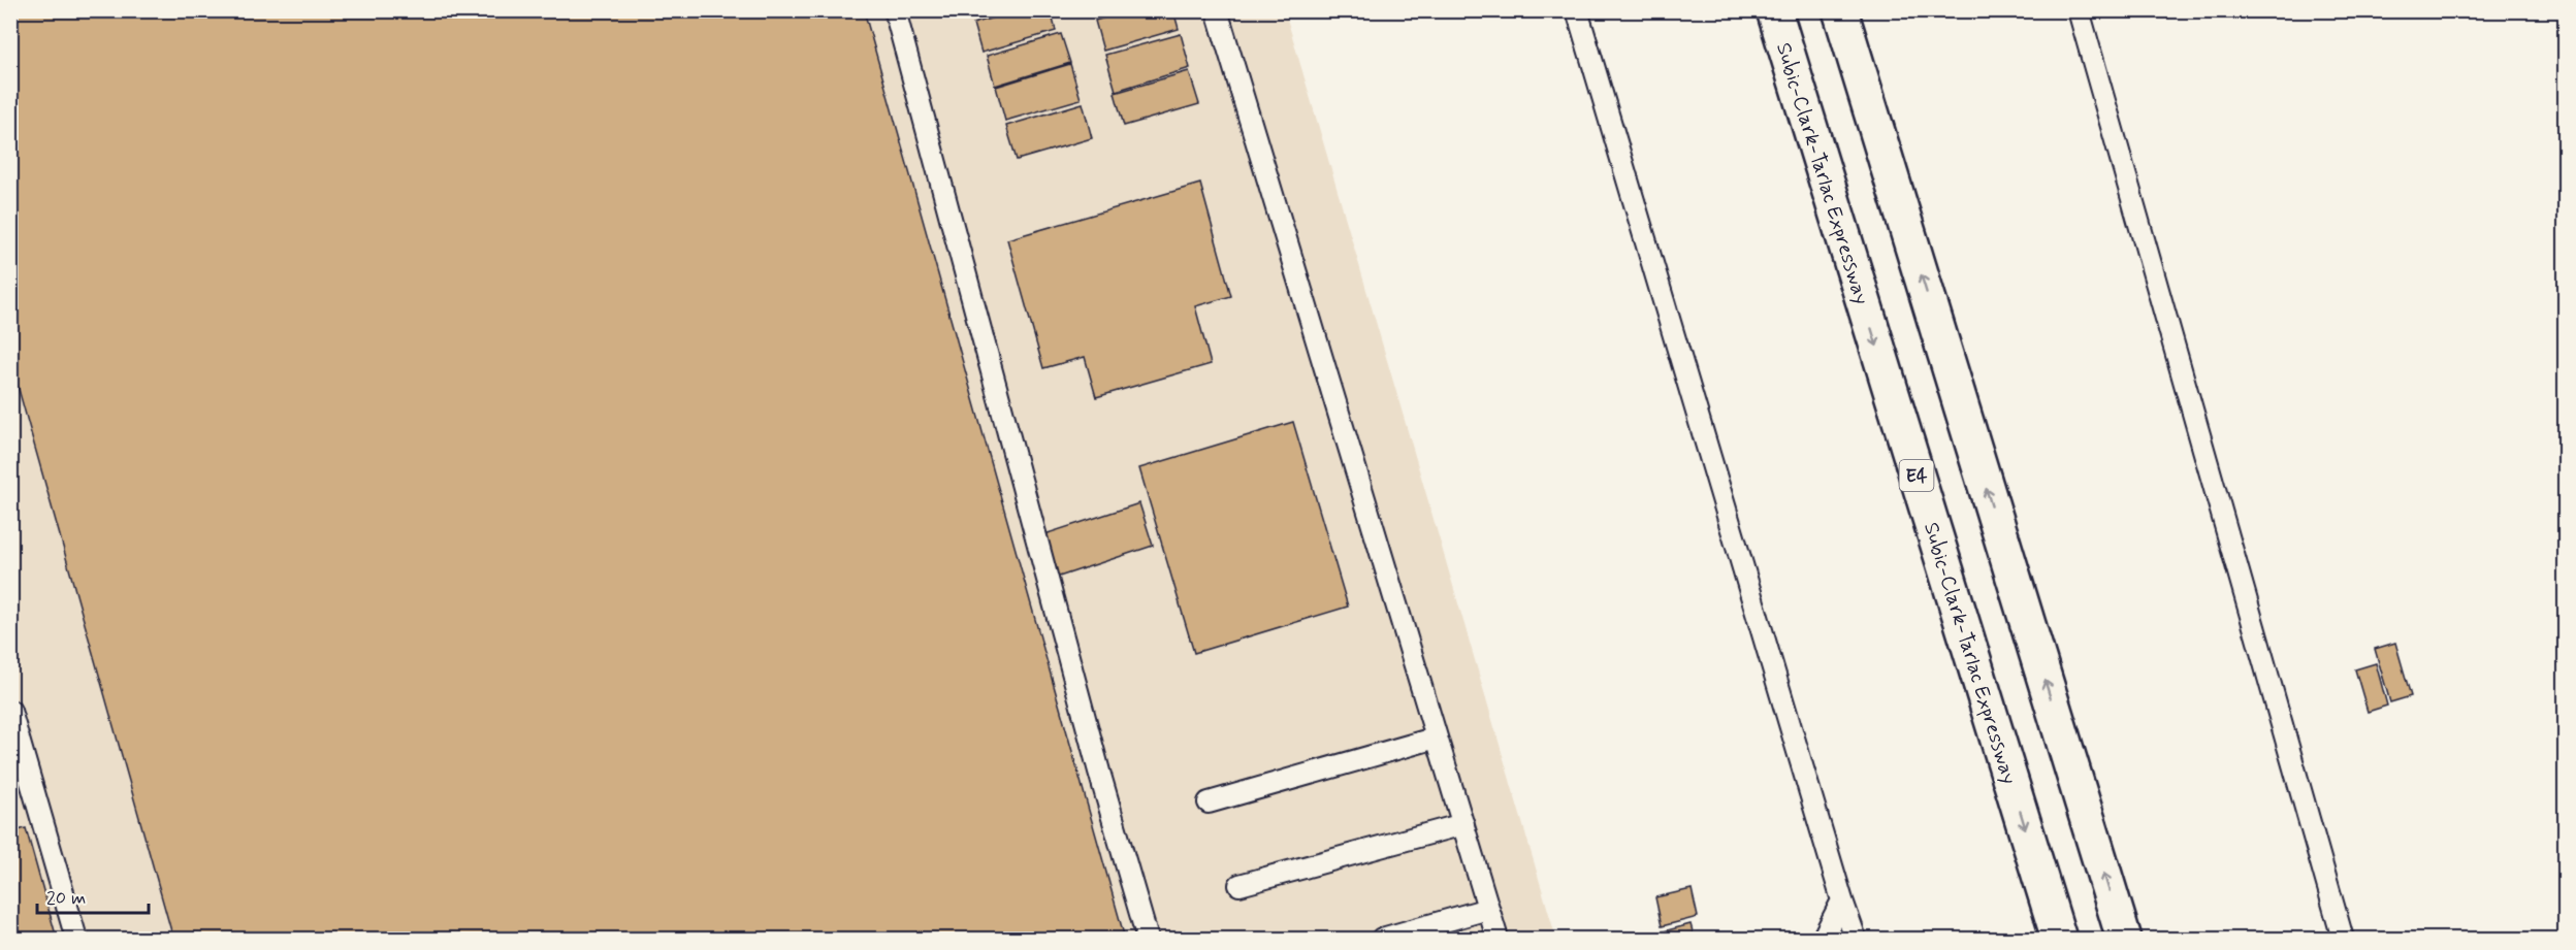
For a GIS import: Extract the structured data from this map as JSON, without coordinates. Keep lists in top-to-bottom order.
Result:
{
  "streets": {
    "highway": ["Subic-Clark-Tarlac Expressway", "E4"]
  },
  "scale_bar": "20 m"
}
